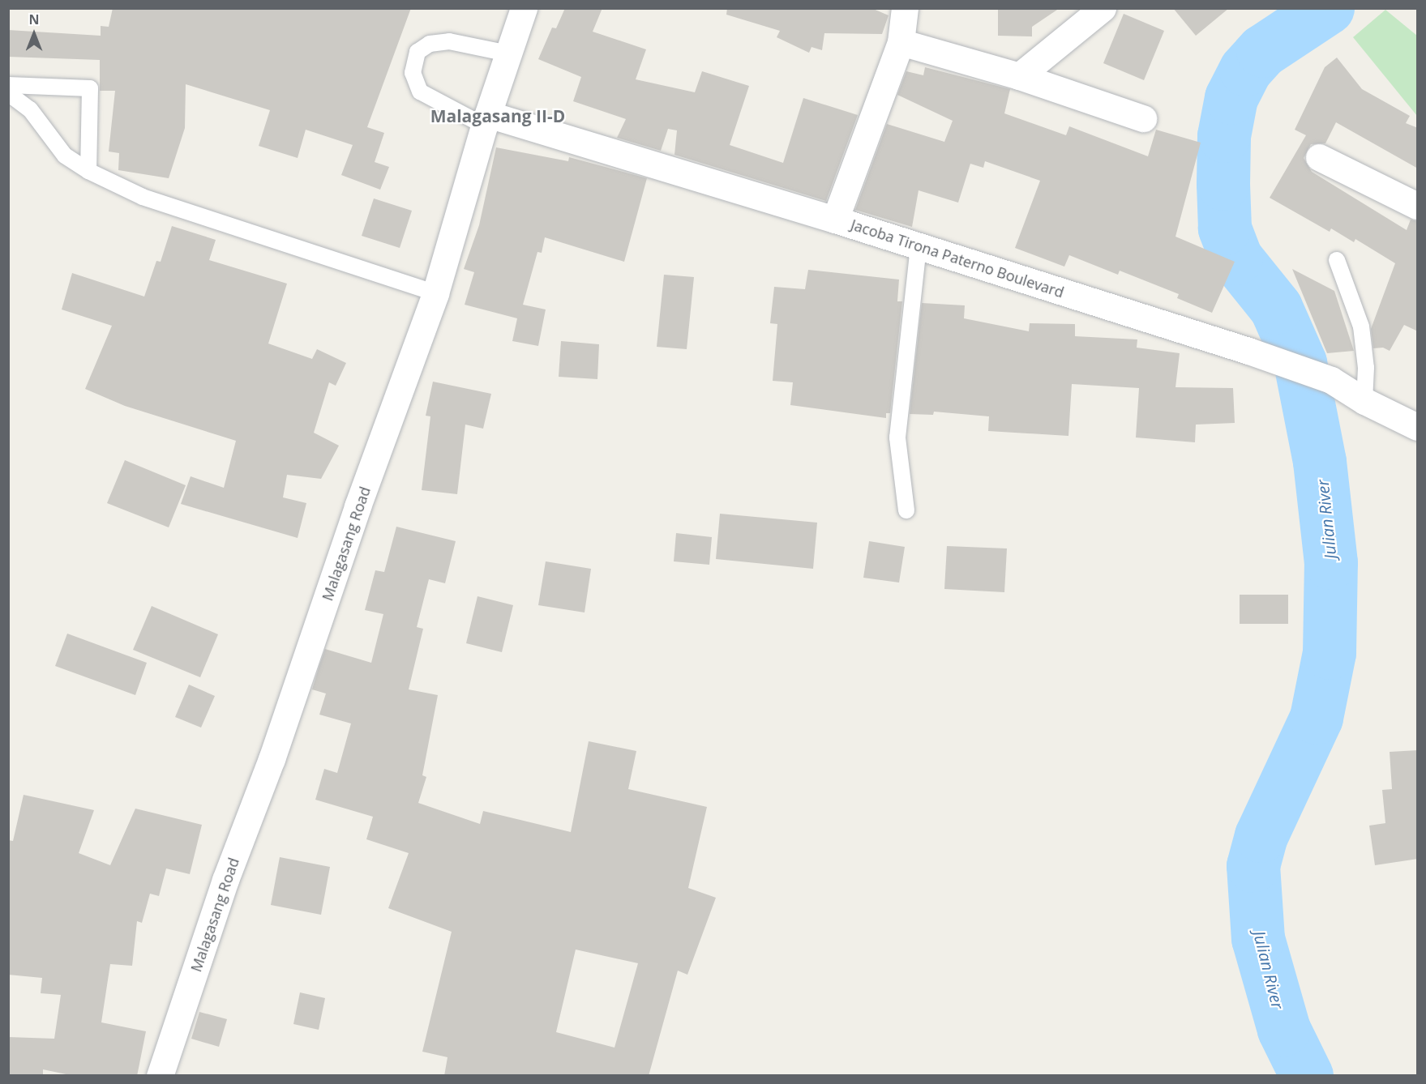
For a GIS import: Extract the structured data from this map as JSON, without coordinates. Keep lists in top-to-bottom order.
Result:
{
  "streets": {
    "street": ["Jacoba Tirona Paterno Boulevard", "Malagasang Road"]
  },
  "crossings": [
    ["Jacoba Tirona Paterno Boulevard", "Malagasang Road"]
  ],
  "districts": ["Malagasang II-D"],
  "water": ["Julian River"],
  "north": "top"
}
